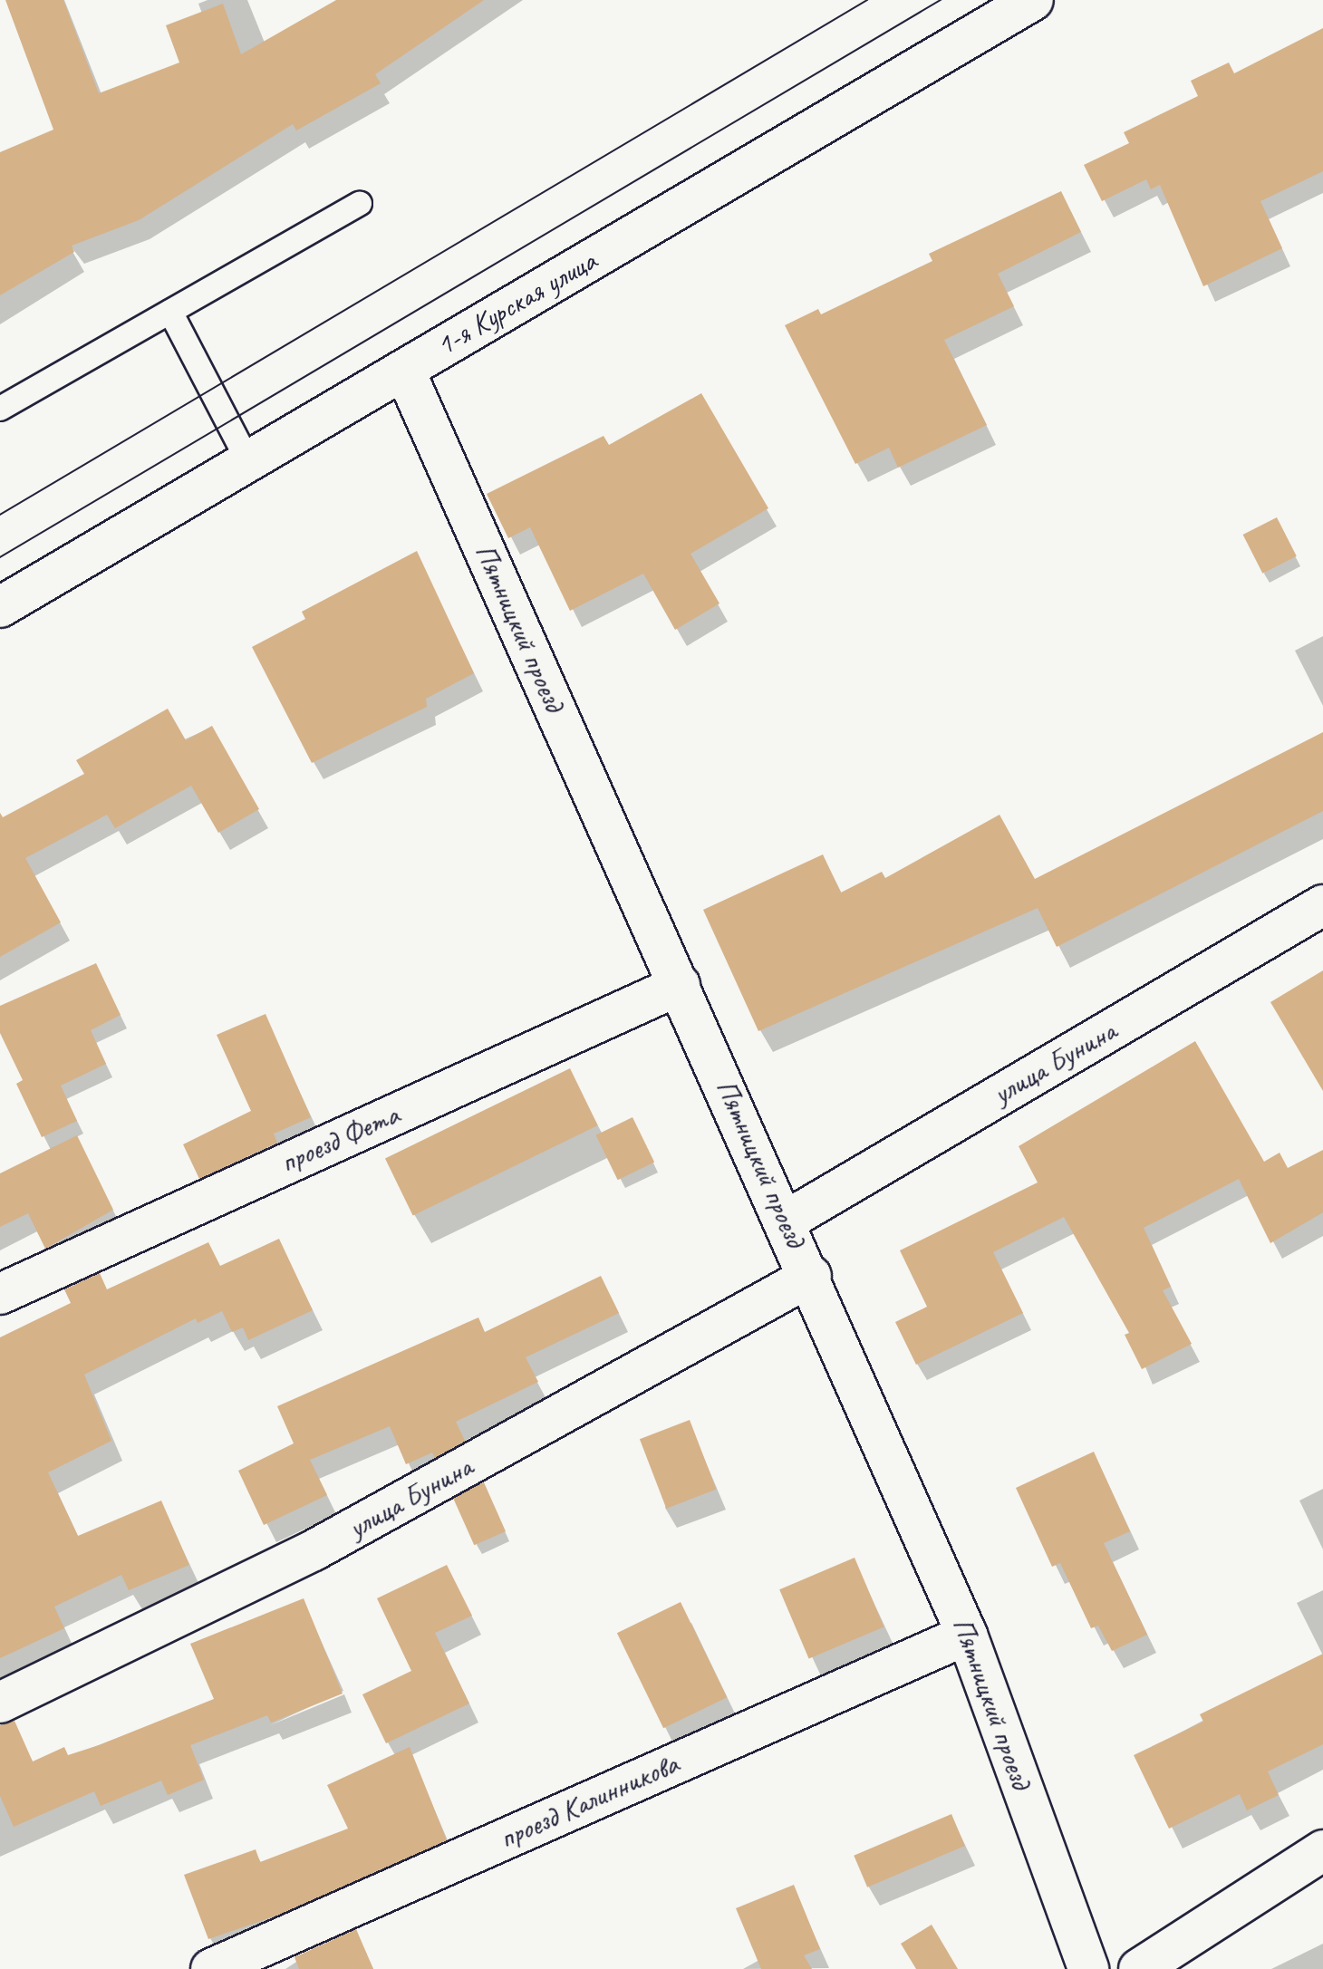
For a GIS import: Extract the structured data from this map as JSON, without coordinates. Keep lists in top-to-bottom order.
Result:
{
  "streets": {
    "street": [
      "1-я Курская улица",
      "Пятницкий проезд",
      "улица Бунина",
      "проезд Фета",
      "проезд Калинникова"
    ]
  },
  "crossings": [
    ["1-я Курская улица", "Пятницкий проезд"],
    ["Пятницкий проезд", "улица Бунина"],
    ["Пятницкий проезд", "проезд Фета"],
    ["Пятницкий проезд", "проезд Калинникова"]
  ]
}
